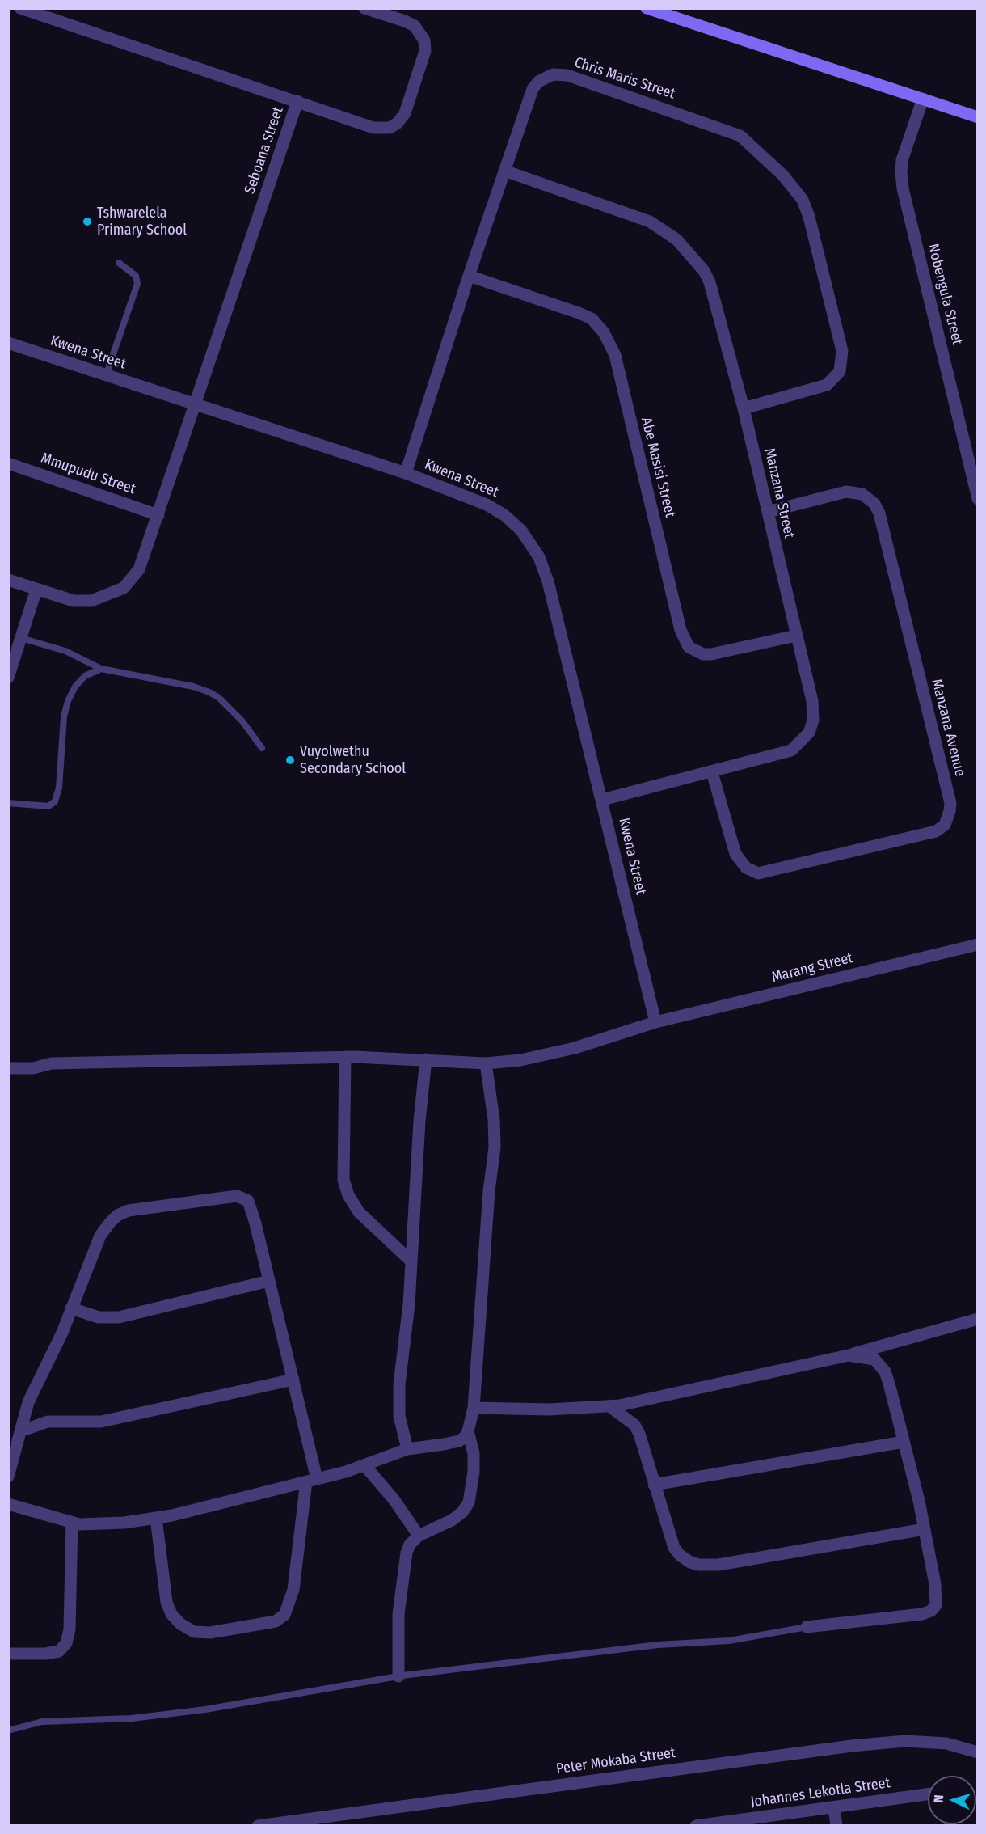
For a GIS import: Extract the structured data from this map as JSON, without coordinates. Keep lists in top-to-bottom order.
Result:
{
  "streets": {
    "street": [
      "Chris Maris Street",
      "Seboana Street",
      "Nobengula Street",
      "Kwena Street",
      "Abe Masisi Street",
      "Mmupudu Street",
      "Manzana Street",
      "Manzana Avenue",
      "Marang Street",
      "Peter Mokaba Street",
      "Johannes Lekotla Street"
    ]
  },
  "crossings": [
    ["Chris Maris Street", "Kwena Street"],
    ["Chris Maris Street", "Abe Masisi Street"],
    ["Chris Maris Street", "Manzana Street"],
    ["Seboana Street", "Kwena Street"],
    ["Kwena Street", "Manzana Street"],
    ["Kwena Street", "Marang Street"],
    ["Abe Masisi Street", "Manzana Street"],
    ["Manzana Street", "Manzana Avenue"]
  ],
  "places": ["Tshwarelela Primary School", "Vuyolwethu Secondary School"],
  "north": "left"
}
